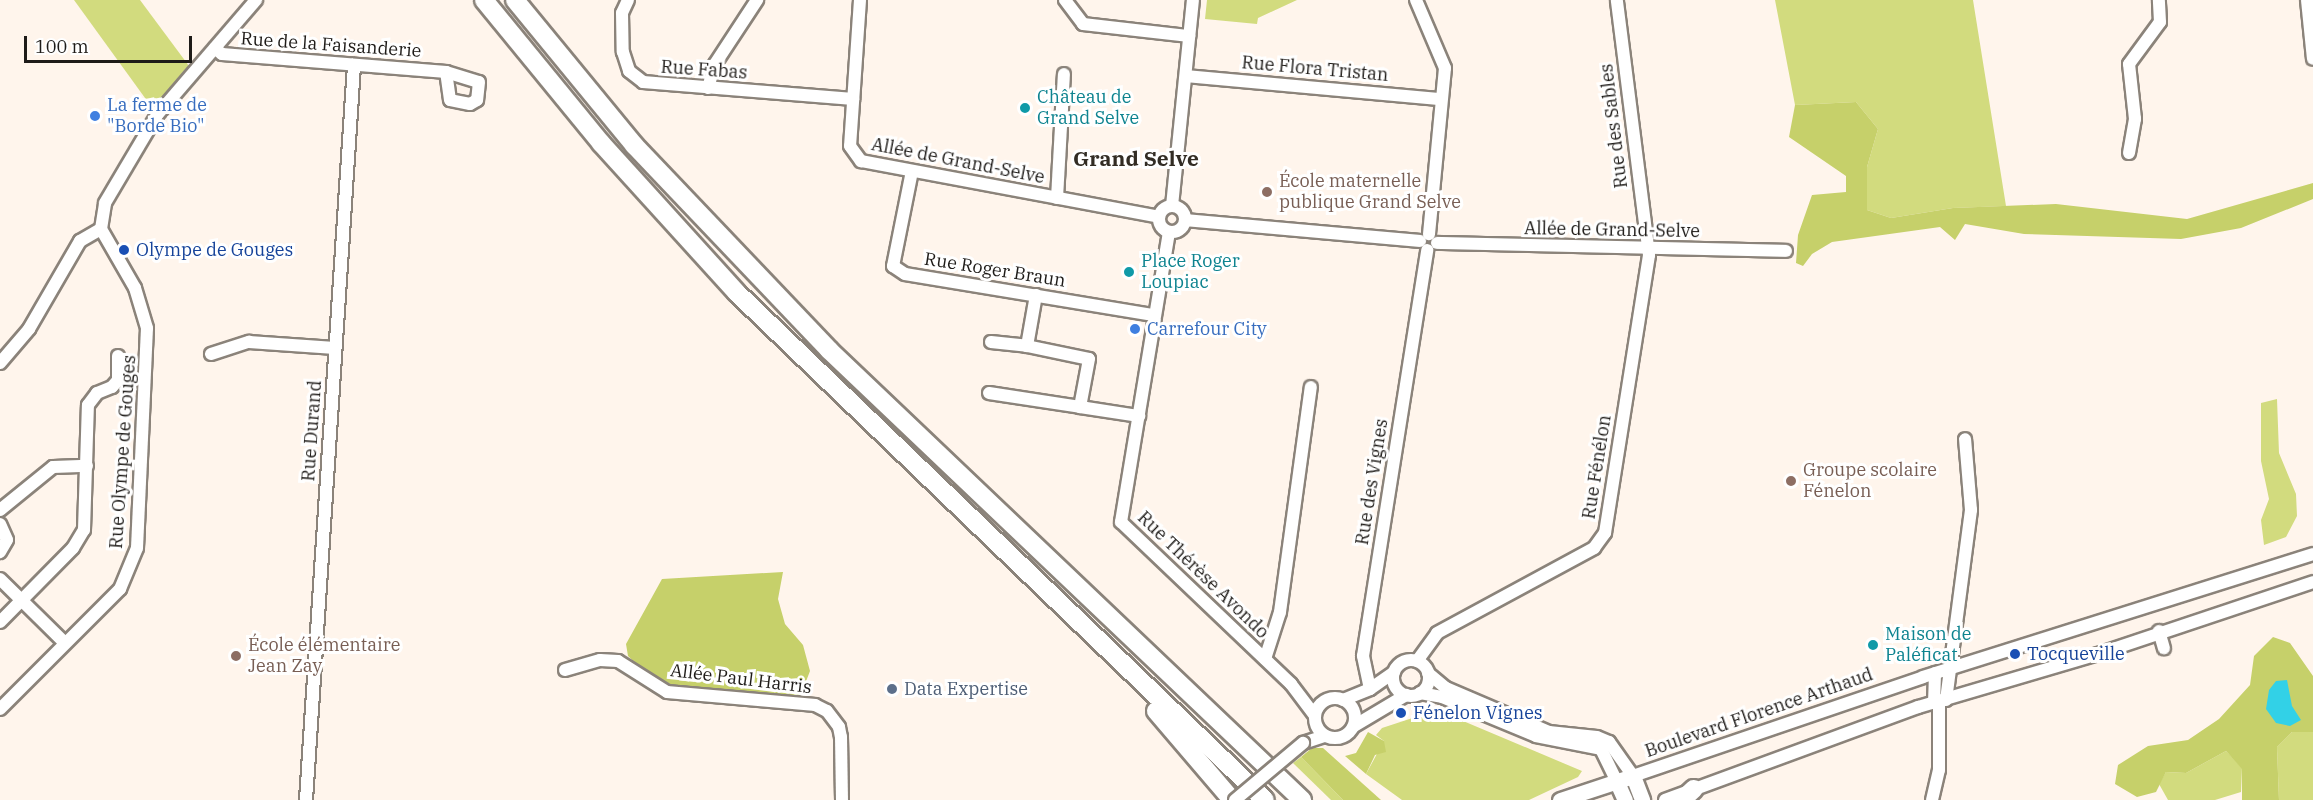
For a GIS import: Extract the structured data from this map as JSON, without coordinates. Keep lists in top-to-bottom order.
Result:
{
  "streets": {
    "main road": ["Boulevard Florence Arthaud"],
    "street": [
      "Rue de la Faisanderie",
      "Rue Flora Tristan",
      "Rue Fabas",
      "Rue des Sables",
      "Allée de Grand-Selve",
      "Rue Roger Braun",
      "Rue Durand",
      "Rue Olympe de Gouges",
      "Rue Fénélon",
      "Rue des Vignes",
      "Rue Thérèse Avondo",
      "Allée Paul Harris"
    ]
  },
  "crossings": [
    ["Rue de la Faisanderie", "Rue Durand"],
    ["Rue Flora Tristan", "Rue des Vignes"],
    ["Rue Fabas", "Allée de Grand-Selve"],
    ["Rue des Sables", "Allée de Grand-Selve"],
    ["Rue des Sables", "Rue Fénélon"],
    ["Allée de Grand-Selve", "Rue Roger Braun"],
    ["Allée de Grand-Selve", "Rue Fénélon"],
    ["Allée de Grand-Selve", "Rue des Vignes"],
    ["Allée de Grand-Selve", "Rue Thérèse Avondo"],
    ["Rue Roger Braun", "Rue Thérèse Avondo"]
  ],
  "districts": ["Grand Selve"],
  "places": [
    "Château de Grand Selve",
    "La ferme de \"Borde Bio\"",
    "École maternelle publique Grand Selve",
    "Olympe de Gouges",
    "Place Roger Loupiac",
    "Carrefour City",
    "Groupe scolaire Fénelon",
    "Maison de Paléficat",
    "Tocqueville",
    "École élémentaire Jean Zay",
    "Data Expertise",
    "Fénelon Vignes"
  ],
  "scale_bar": "100 m"
}
